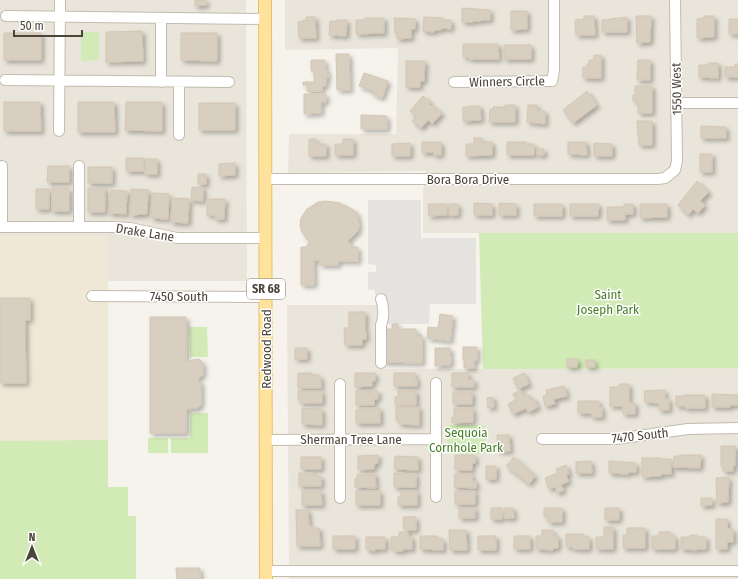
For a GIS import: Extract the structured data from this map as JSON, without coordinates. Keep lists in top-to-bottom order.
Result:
{
  "streets": {
    "main road": ["SR 68", "Redwood Road"],
    "street": [
      "Winners Circle",
      "1550 West",
      "Bora Bora Drive",
      "Drake Lane",
      "7450 South",
      "7470 South",
      "Sherman Tree Lane"
    ]
  },
  "crossings": [
    ["1550 West", "Bora Bora Drive"],
    ["Bora Bora Drive", "Redwood Road"],
    ["Drake Lane", "Redwood Road"],
    ["7450 South", "Redwood Road"],
    ["Redwood Road", "Sherman Tree Lane"]
  ],
  "parks": ["Saint Joseph Park", "Sequoia Cornhole Park"],
  "scale_bar": "50 m",
  "north": "top"
}
